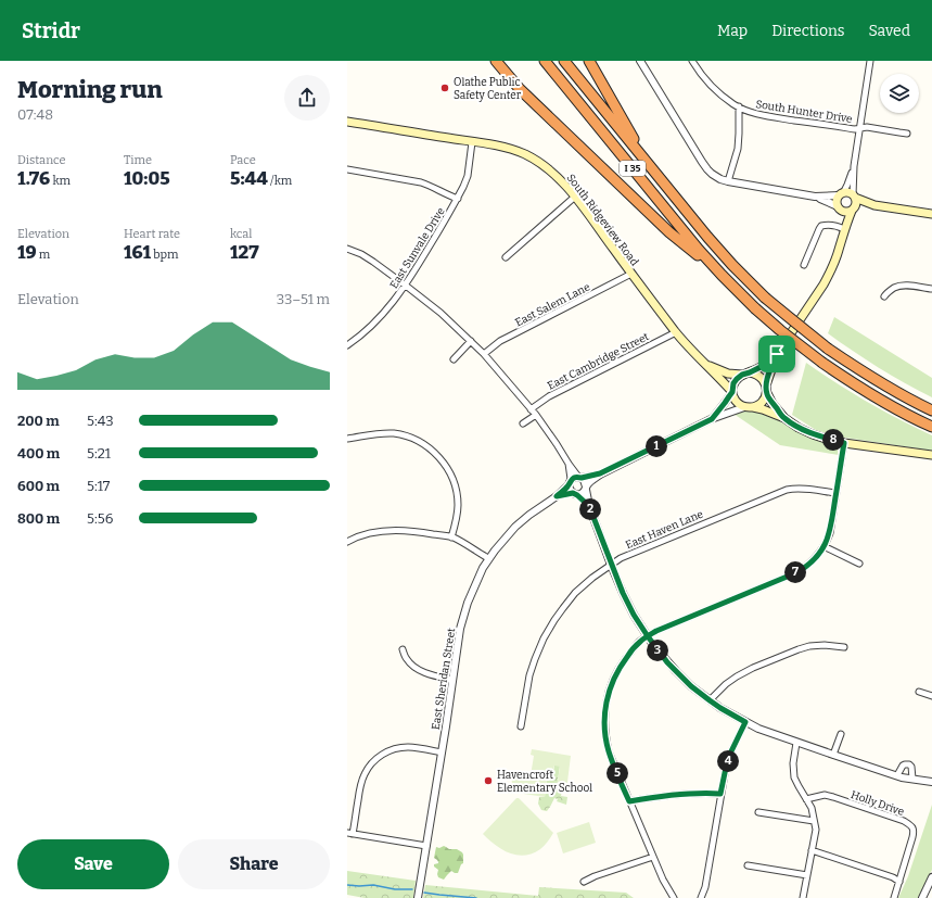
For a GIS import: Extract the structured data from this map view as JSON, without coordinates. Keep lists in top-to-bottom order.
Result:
{
  "streets": {
    "highway": ["I 35"],
    "main road": ["South Ridgeview Road"],
    "street": [
      "South Hunter Drive",
      "East Sunvale Drive",
      "East Salem Lane",
      "East Cambridge Street",
      "East Haven Lane",
      "East Sheridan Street",
      "Holly Drive"
    ]
  },
  "crossings": [
    ["South Ridgeview Road", "East Sunvale Drive"],
    ["South Ridgeview Road", "East Salem Lane"],
    ["South Ridgeview Road", "East Cambridge Street"]
  ],
  "places": ["Olathe Public Safety Center", "Havencroft Elementary School"],
  "page": {
    "header": "Stridr",
    "nav": ["Map", "Directions", "Saved"],
    "heading": ["Morning run", "07:48"],
    "stats": [
      ["Distance", "1.76 km"],
      ["Time", "10:05"],
      ["Pace", "5:44 /km"],
      ["Elevation", "19 m"],
      ["Heart rate", "161 bpm"],
      ["kcal", "127"]
    ],
    "chart": ["Elevation", "33–51 m"],
    "list": [
      {
        "name": "200 m",
        "note": "5:43"
      },
      {
        "name": "400 m",
        "note": "5:21"
      },
      {
        "name": "600 m",
        "note": "5:17"
      },
      {
        "name": "800 m",
        "note": "5:56"
      }
    ],
    "pins": [
      "8",
      "1",
      "2",
      "7",
      "3",
      "4",
      "5"
    ],
    "buttons": ["Save", "Share"]
  }
}
